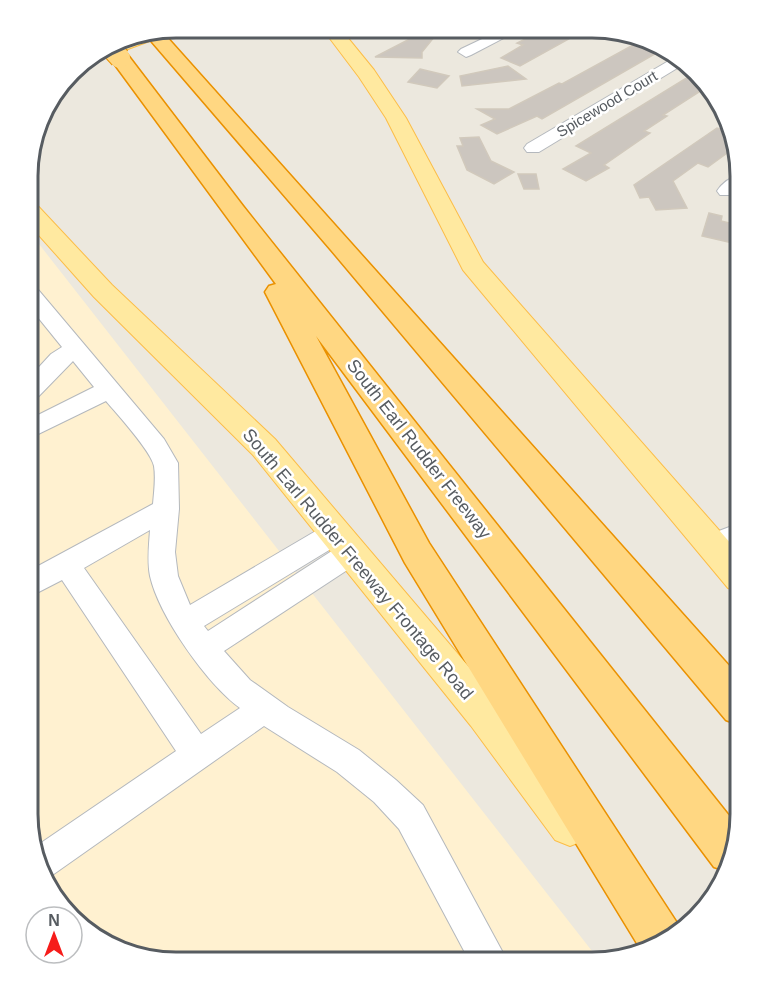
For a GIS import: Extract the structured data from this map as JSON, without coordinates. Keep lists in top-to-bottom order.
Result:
{
  "streets": {
    "highway": ["South Earl Rudder Freeway"],
    "main road": ["South Earl Rudder Freeway Frontage Road"],
    "street": ["Spicewood Court"]
  },
  "north": "top"
}
